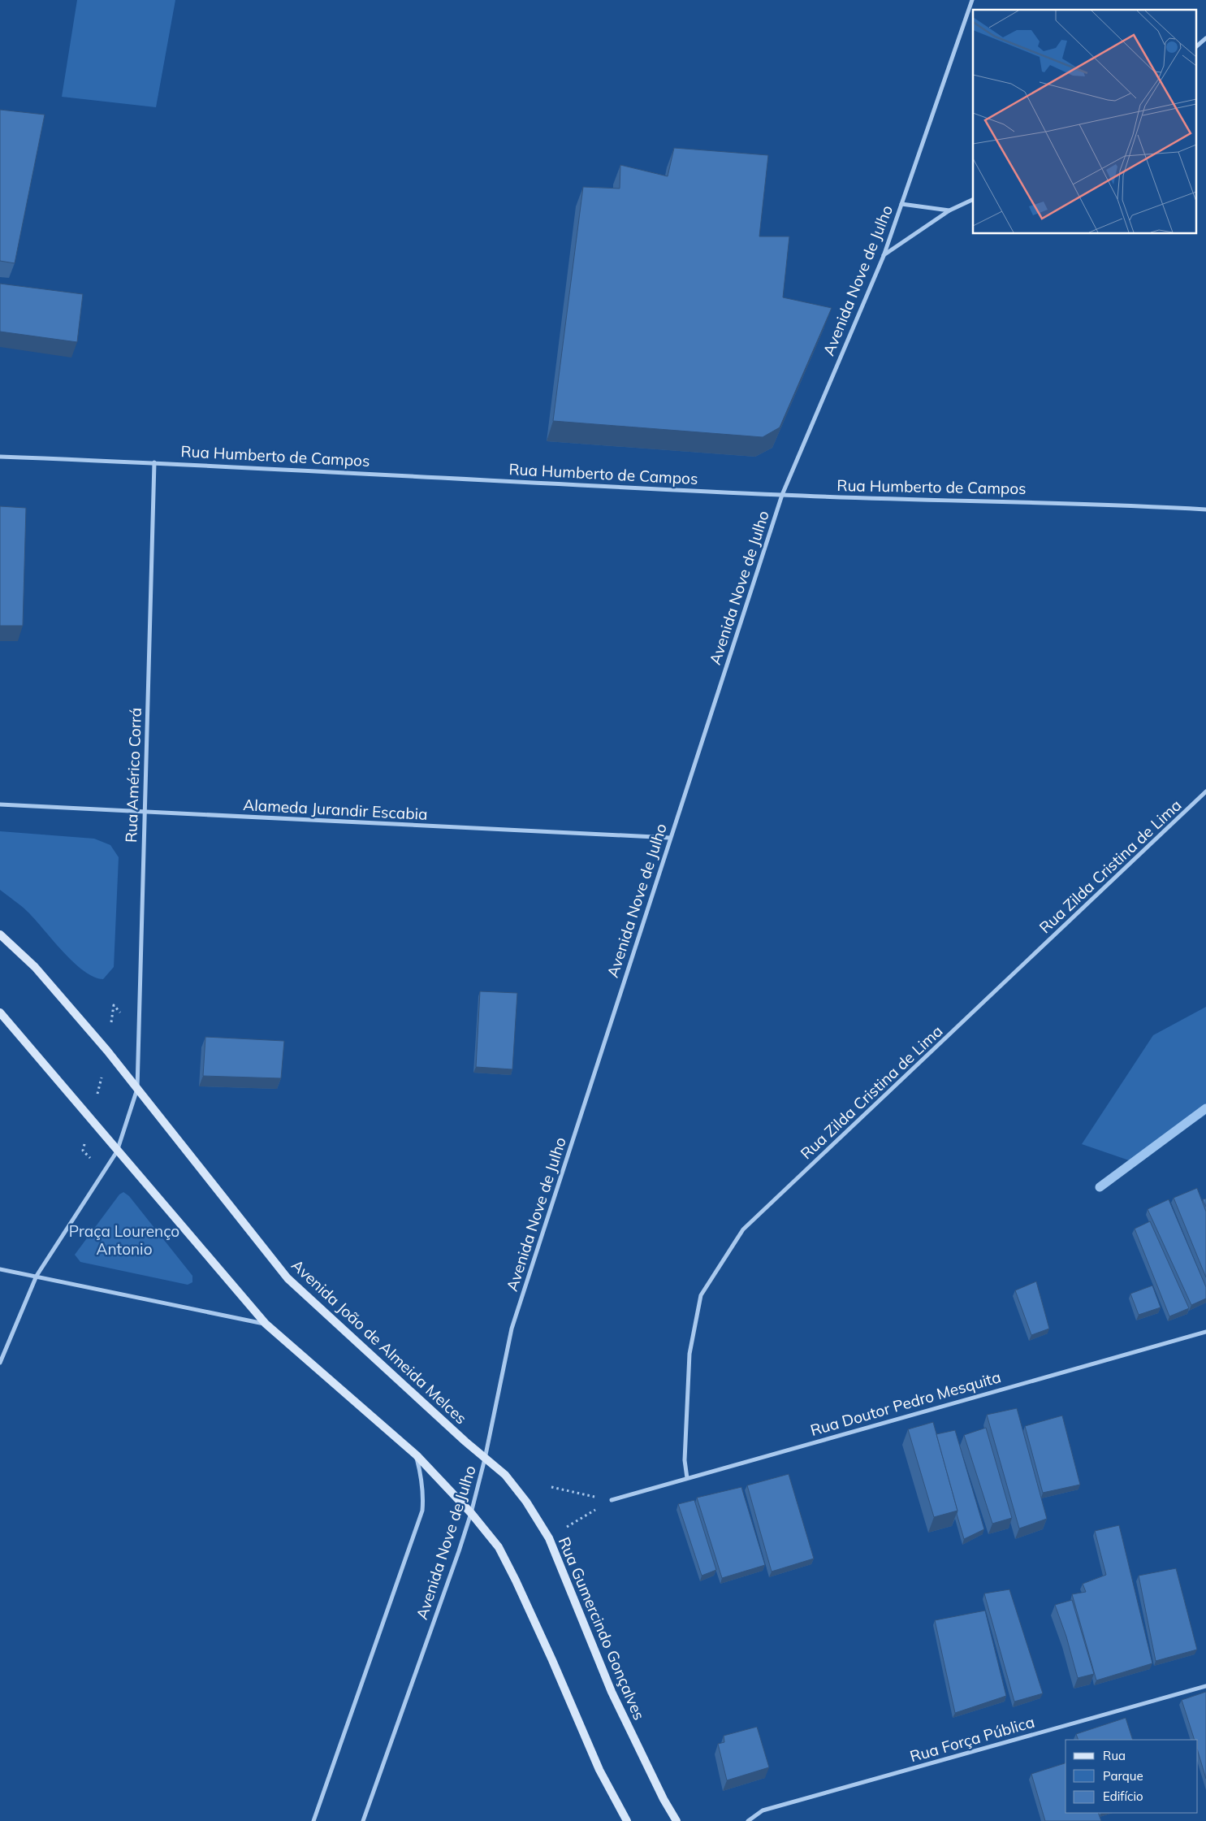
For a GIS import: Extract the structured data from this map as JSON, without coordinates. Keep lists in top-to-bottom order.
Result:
{
  "streets": {
    "main road": ["Avenida João de Almeida Melces", "Rua Gumercindo Gonçalves"],
    "street": [
      "Avenida Nove de Julho",
      "Rua Humberto de Campos",
      "Rua Américo Corrá",
      "Alameda Jurandir Escabia",
      "Rua Zilda Cristina de Lima",
      "Rua Doutor Pedro Mesquita",
      "Rua Força Pública"
    ]
  },
  "crossings": [
    ["Avenida Nove de Julho", "Rua Humberto de Campos"],
    ["Avenida Nove de Julho", "Alameda Jurandir Escabia"],
    ["Avenida Nove de Julho", "Avenida João de Almeida Melces"],
    ["Avenida Nove de Julho", "Rua Gumercindo Gonçalves"],
    ["Rua Humberto de Campos", "Rua Américo Corrá"],
    ["Rua Américo Corrá", "Alameda Jurandir Escabia"],
    ["Rua Américo Corrá", "Avenida João de Almeida Melces"],
    ["Rua Zilda Cristina de Lima", "Rua Doutor Pedro Mesquita"],
    ["Avenida João de Almeida Melces", "Rua Gumercindo Gonçalves"]
  ],
  "parks": ["Praça Lourenço Antonio"],
  "legend": ["Rua", "Parque", "Edifício"]
}
